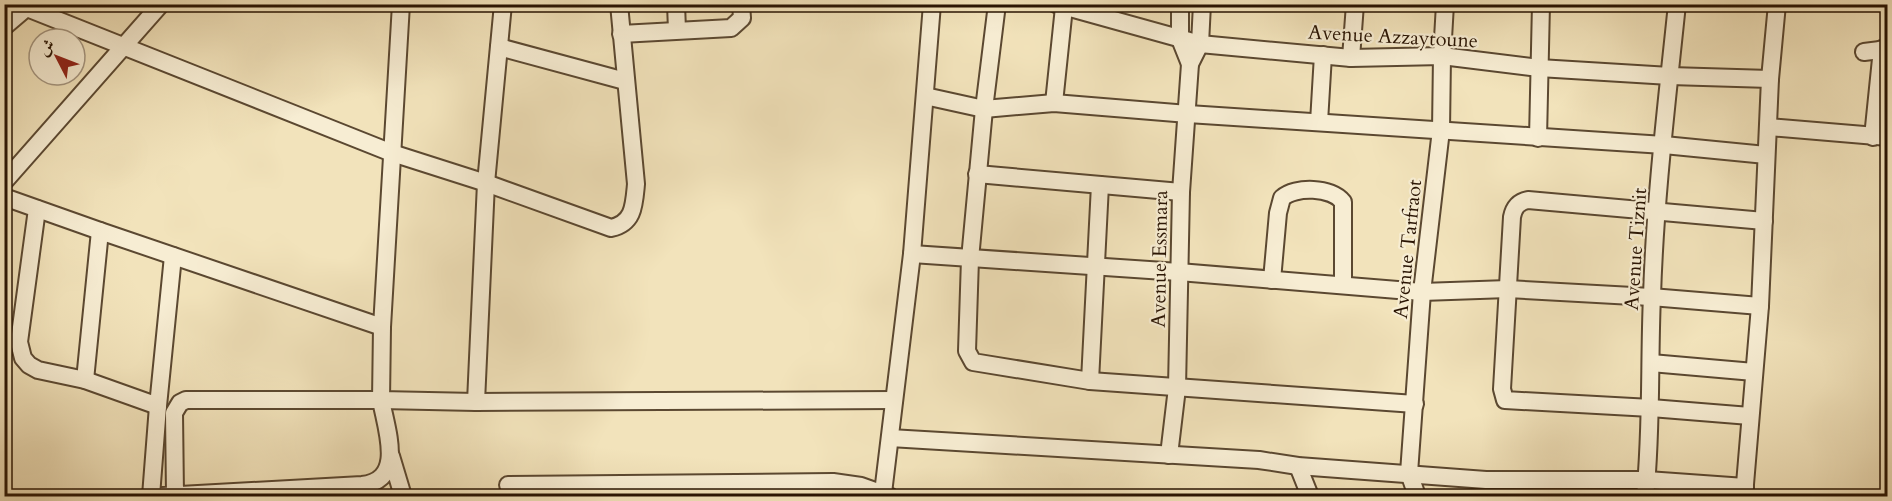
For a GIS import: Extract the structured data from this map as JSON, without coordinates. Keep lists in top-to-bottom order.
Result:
{
  "streets": {
    "street": [
      "Avenue Azzaytoune",
      "Avenue Tarfraot",
      "Avenue Tiznit",
      "Avenue Essmara"
    ]
  },
  "crossings": [
    ["Avenue Azzaytoune", "Avenue Tarfraot"],
    ["Avenue Azzaytoune", "Avenue Tiznit"],
    ["Avenue Azzaytoune", "Avenue Essmara"]
  ],
  "north": "top left"
}
